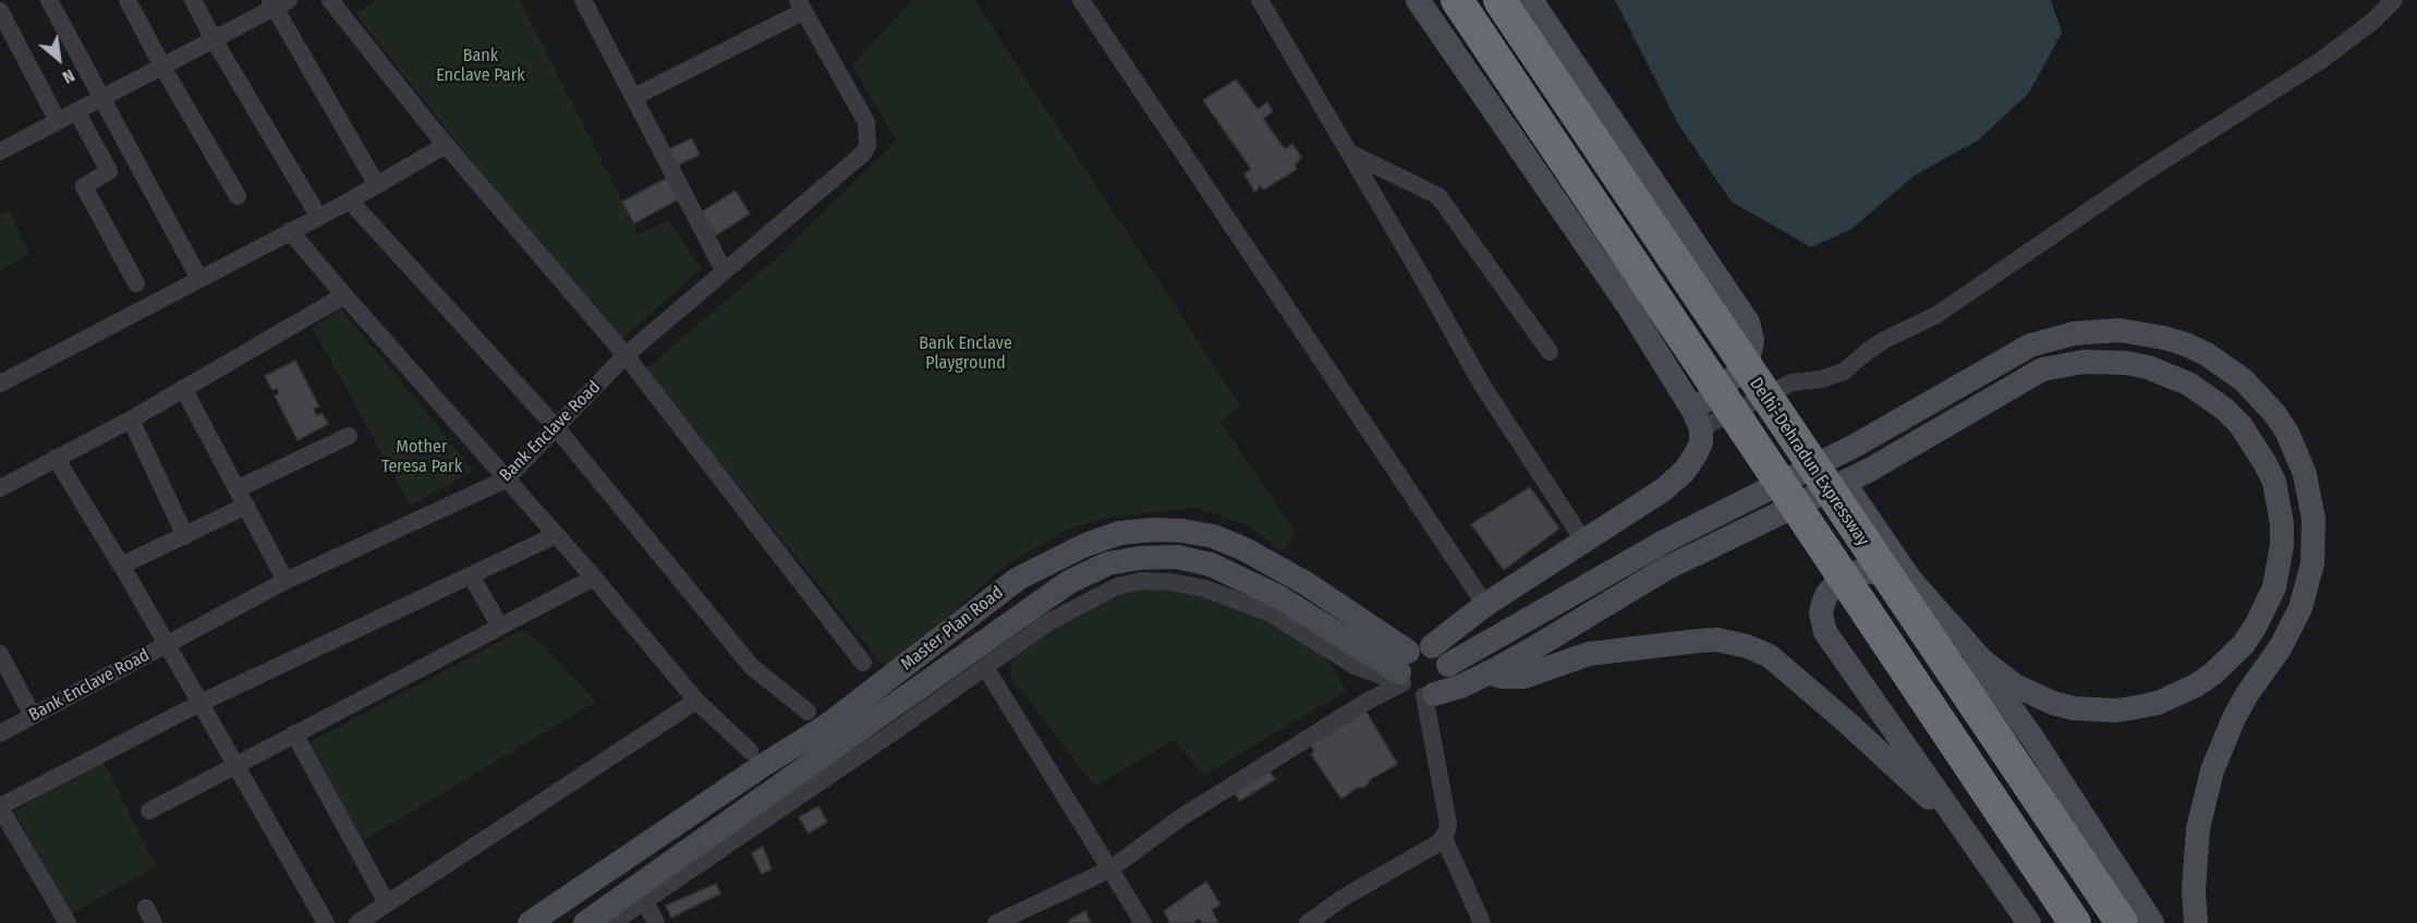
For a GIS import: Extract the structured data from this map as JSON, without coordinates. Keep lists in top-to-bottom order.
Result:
{
  "streets": {
    "highway": ["Delhi-Dehradun Expressway"],
    "main road": ["Master Plan Road"],
    "street": ["Bank Enclave Road"]
  },
  "parks": ["Bank Enclave Park", "Bank Enclave Playground", "Mother Teresa Park"],
  "north": "bottom right"
}
